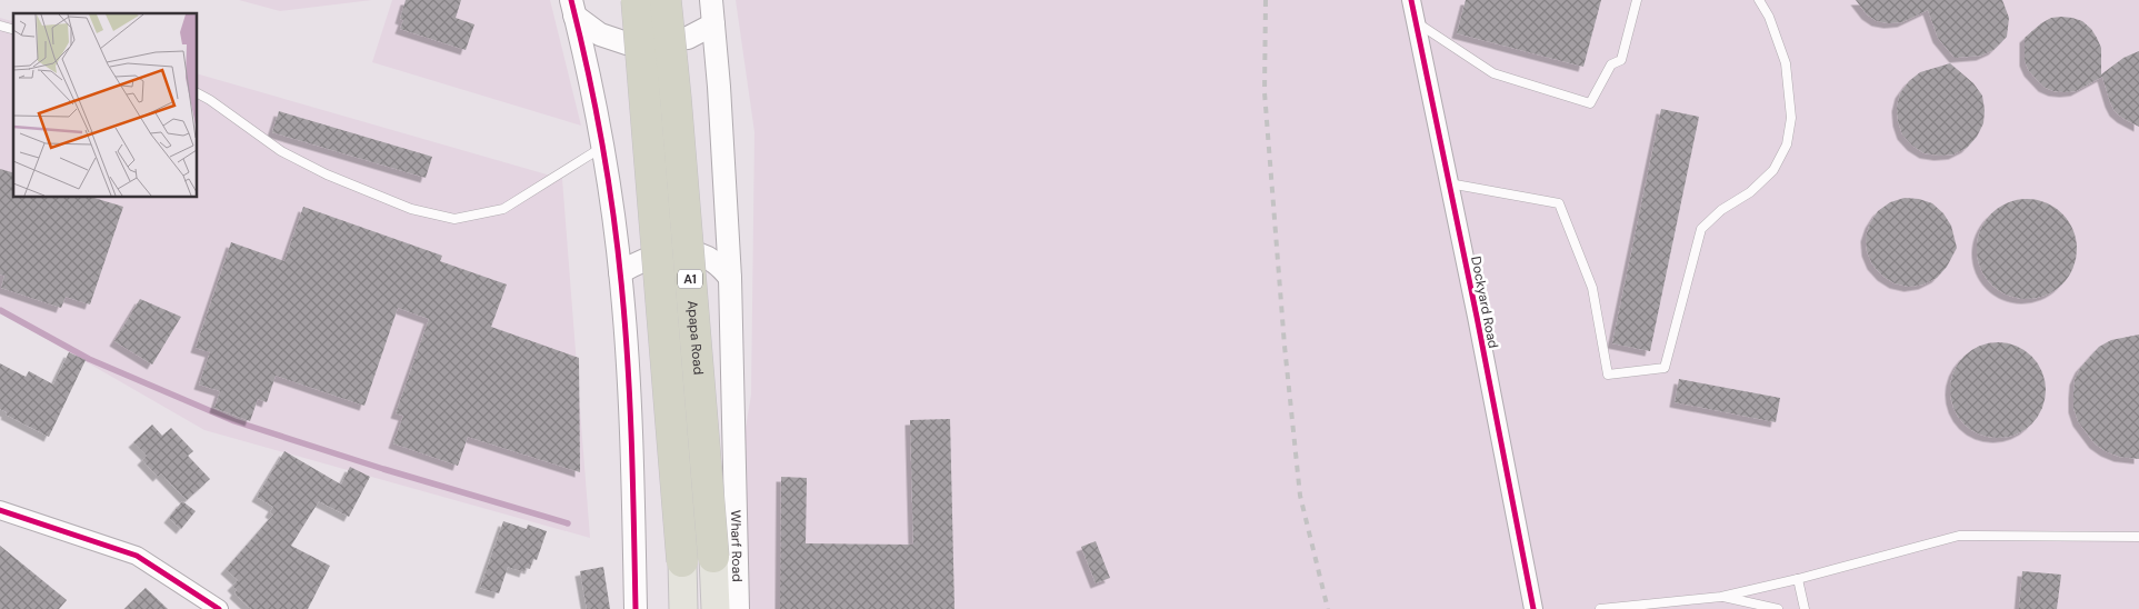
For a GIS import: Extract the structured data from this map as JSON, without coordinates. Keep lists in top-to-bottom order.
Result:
{
  "streets": {
    "highway": ["A1", "Apapa Road"],
    "street": ["Dockyard Road", "Wharf Road"]
  }
}
